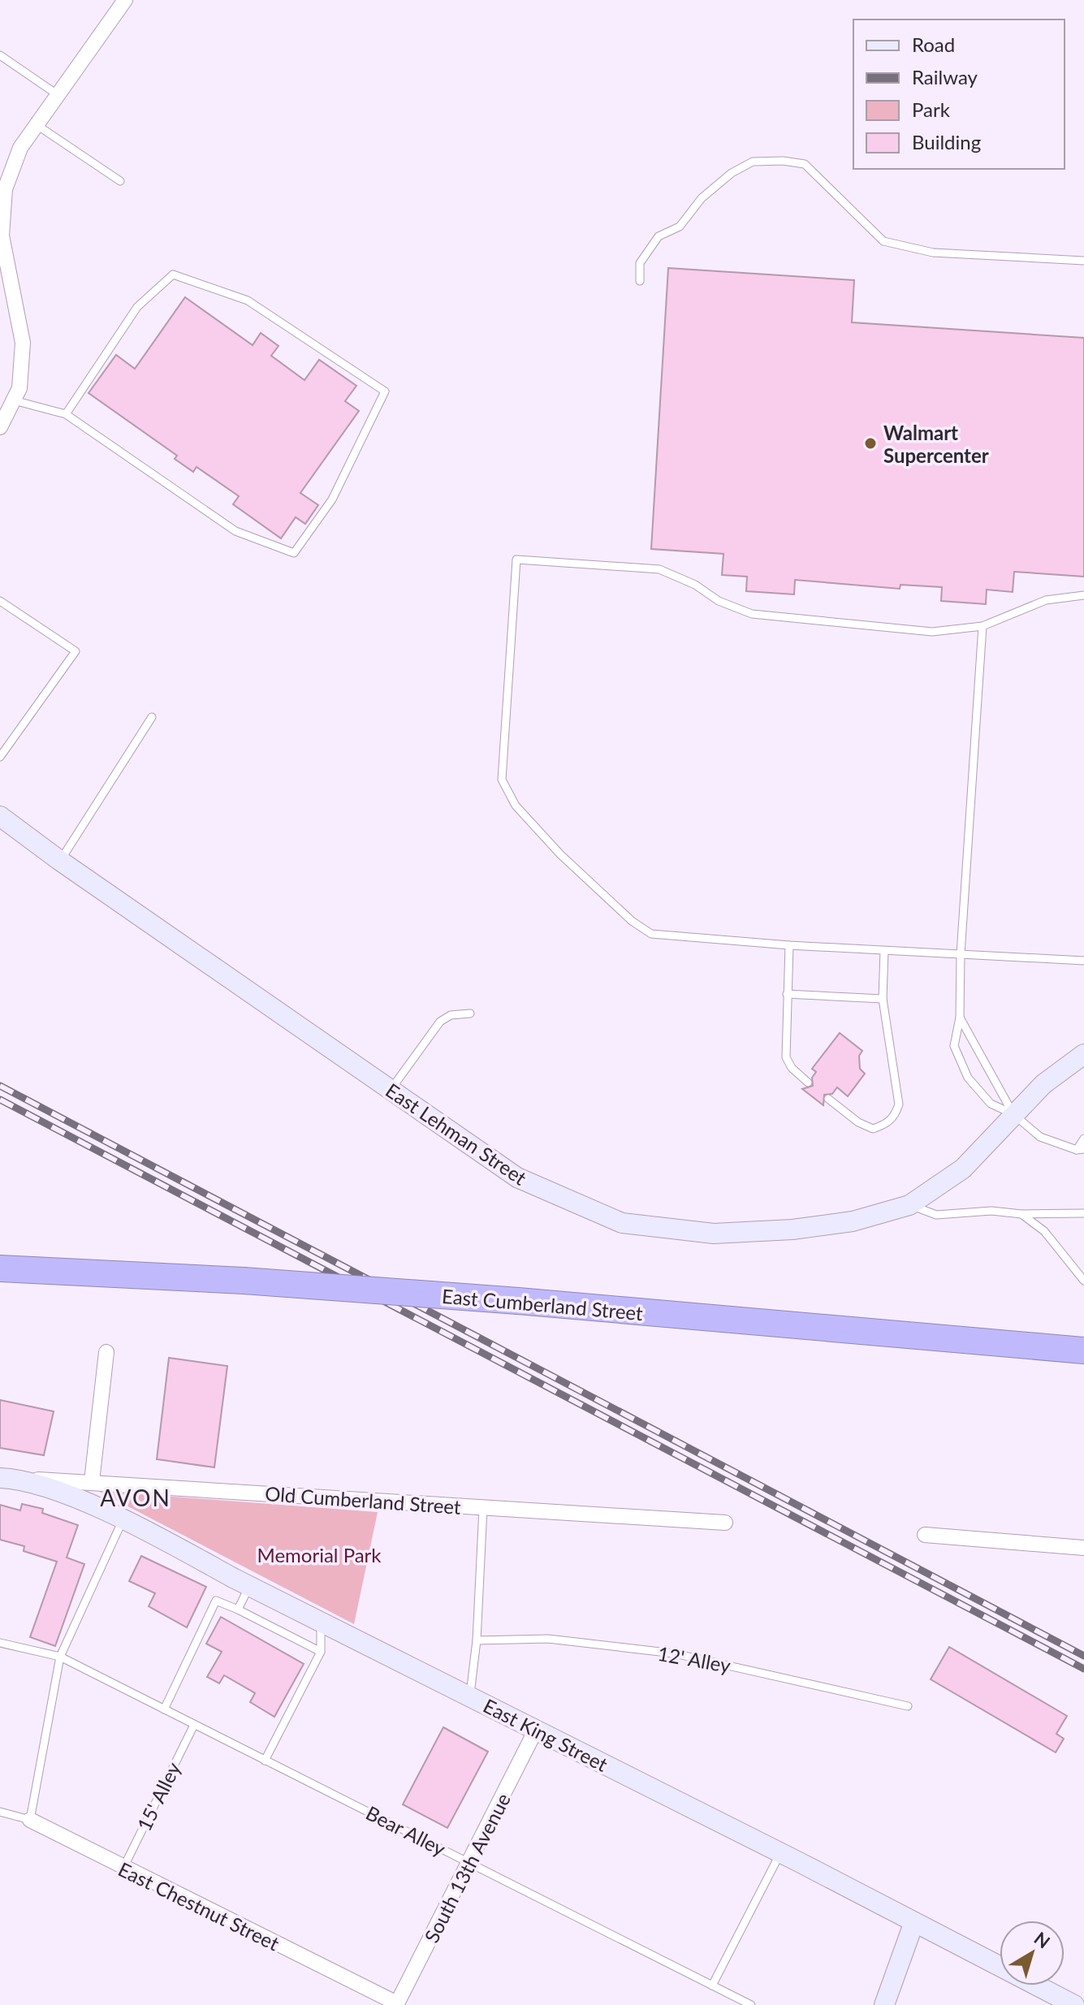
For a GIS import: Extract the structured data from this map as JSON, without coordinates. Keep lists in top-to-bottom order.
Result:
{
  "streets": {
    "highway": ["East Cumberland Street"],
    "street": [
      "East Lehman Street",
      "Old Cumberland Street",
      "East King Street",
      "South 13th Avenue",
      "East Chestnut Street"
    ],
    "lane": ["12' Alley", "15' Alley", "Bear Alley"]
  },
  "crossings": [
    ["Old Cumberland Street", "East King Street"],
    ["East King Street", "South 13th Avenue"],
    ["15' Alley", "Bear Alley"],
    ["15' Alley", "East Chestnut Street"],
    ["Bear Alley", "South 13th Avenue"],
    ["South 13th Avenue", "East Chestnut Street"]
  ],
  "districts": ["AVON"],
  "parks": ["Memorial Park"],
  "places": ["Walmart Supercenter"],
  "legend": [
    "Road",
    "Railway",
    "Park",
    "Building"
  ],
  "north": "top right"
}
